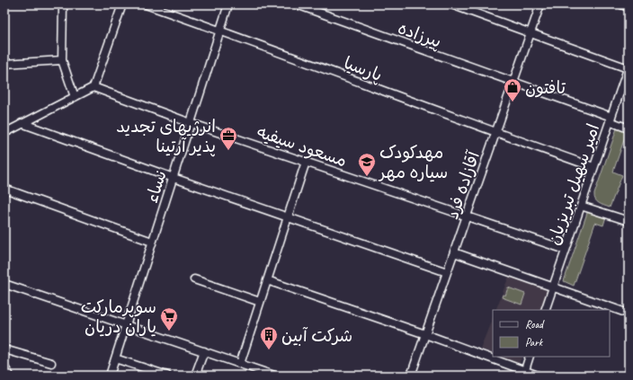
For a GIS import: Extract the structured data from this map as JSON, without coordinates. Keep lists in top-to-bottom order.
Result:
{
  "streets": {
    "street": [
      "پیرزاده",
      "پارسیا",
      "مسعود سیفیه",
      "امیر سهیل تبریزیان",
      "آقازاده فرد",
      "نساء"
    ]
  },
  "crossings": [
    ["پیرزاده", "امیر سهیل تبریزیان"],
    ["پیرزاده", "آقازاده فرد"],
    ["پارسیا", "امیر سهیل تبریزیان"],
    ["پارسیا", "آقازاده فرد"],
    ["پارسیا", "نساء"],
    ["مسعود سیفیه", "امیر سهیل تبریزیان"],
    ["مسعود سیفیه", "آقازاده فرد"],
    ["مسعود سیفیه", "نساء"]
  ],
  "places": {
    "shop": ["تافتون"],
    "office": ["انرژیهای تجدید پذیر آرتینا"],
    "school or university": ["مهدکودک سیاره مهر"],
    "supermarket": ["سوپرمارکت یاران دریان"],
    "building": ["شرکت آبین"]
  },
  "legend": ["Road", "Park"]
}
